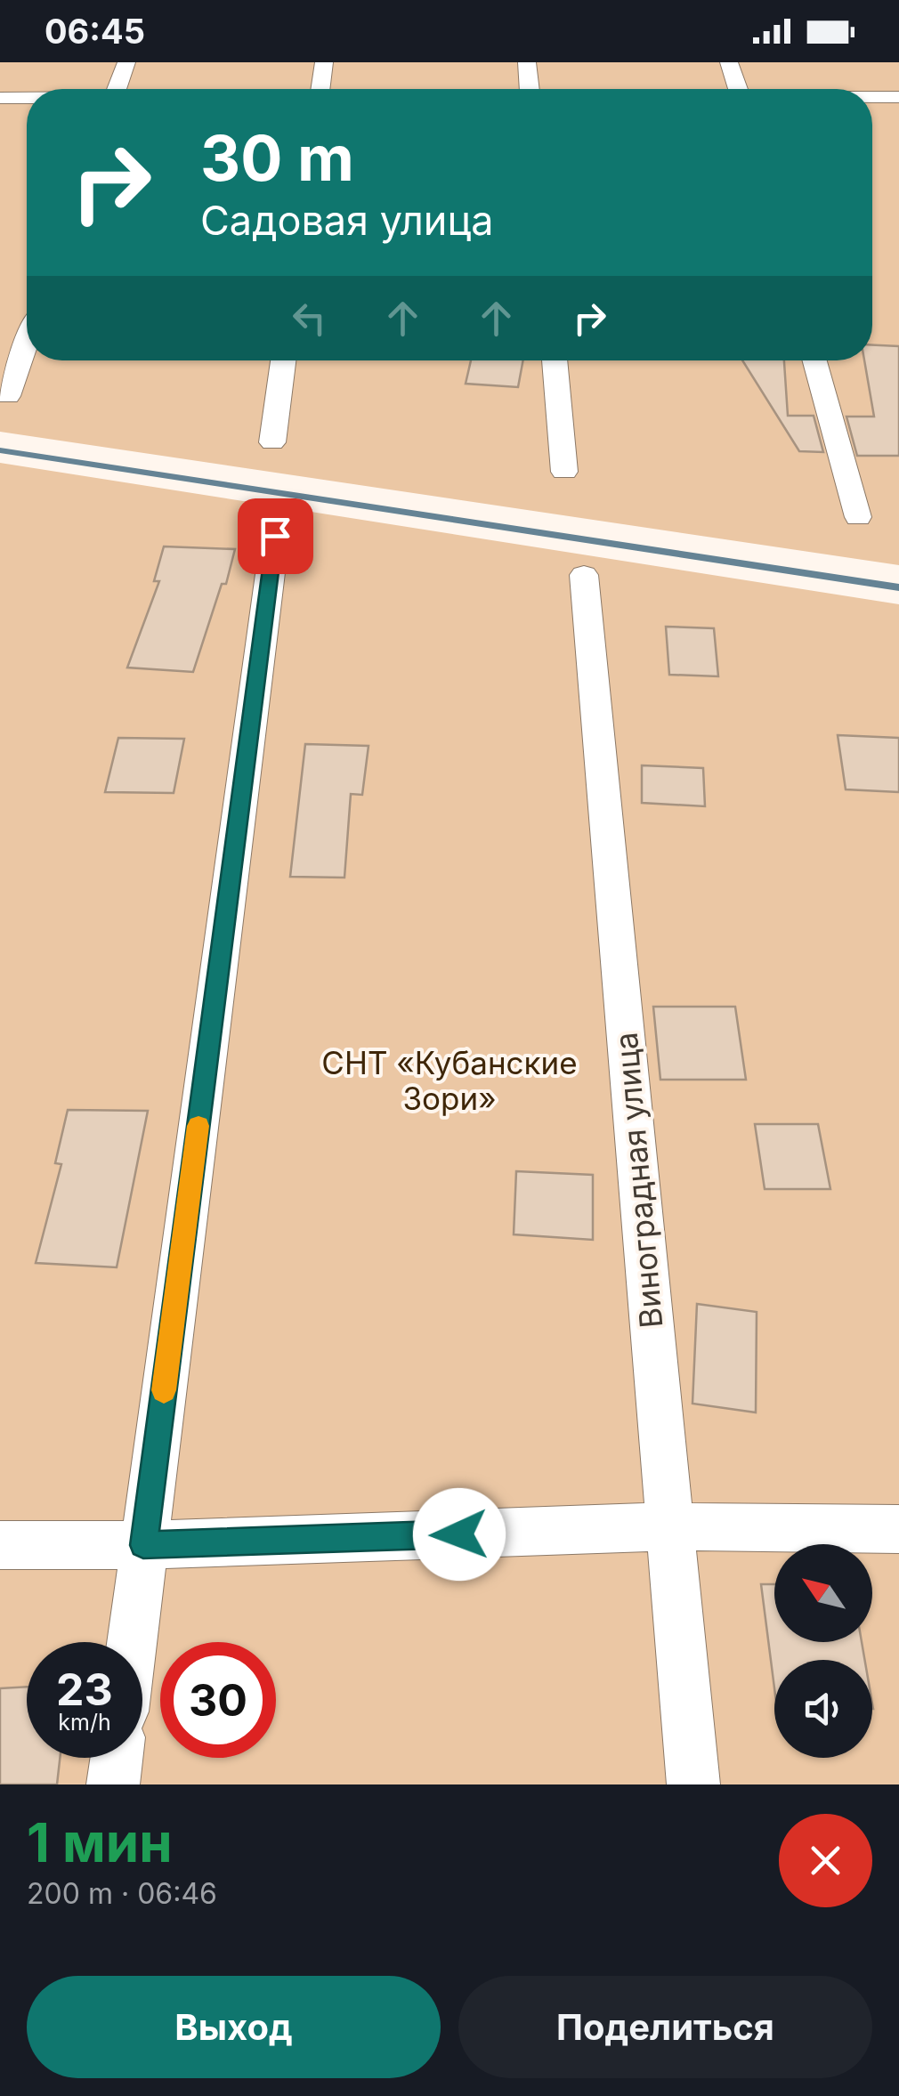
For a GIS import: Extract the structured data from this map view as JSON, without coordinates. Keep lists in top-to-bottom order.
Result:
{
  "streets": {
    "street": ["Виноградная улица"]
  },
  "parks": ["СНТ «Кубанские Зори»"],
  "north": "top left",
  "page": {
    "status": "06:45",
    "turn": ["30 m", "Садовая улица"],
    "speed": "23 km/h",
    "limit": "30",
    "heading": ["1 мин", "200 m · 06:46"],
    "buttons": ["Выход", "Поделиться"]
  }
}
